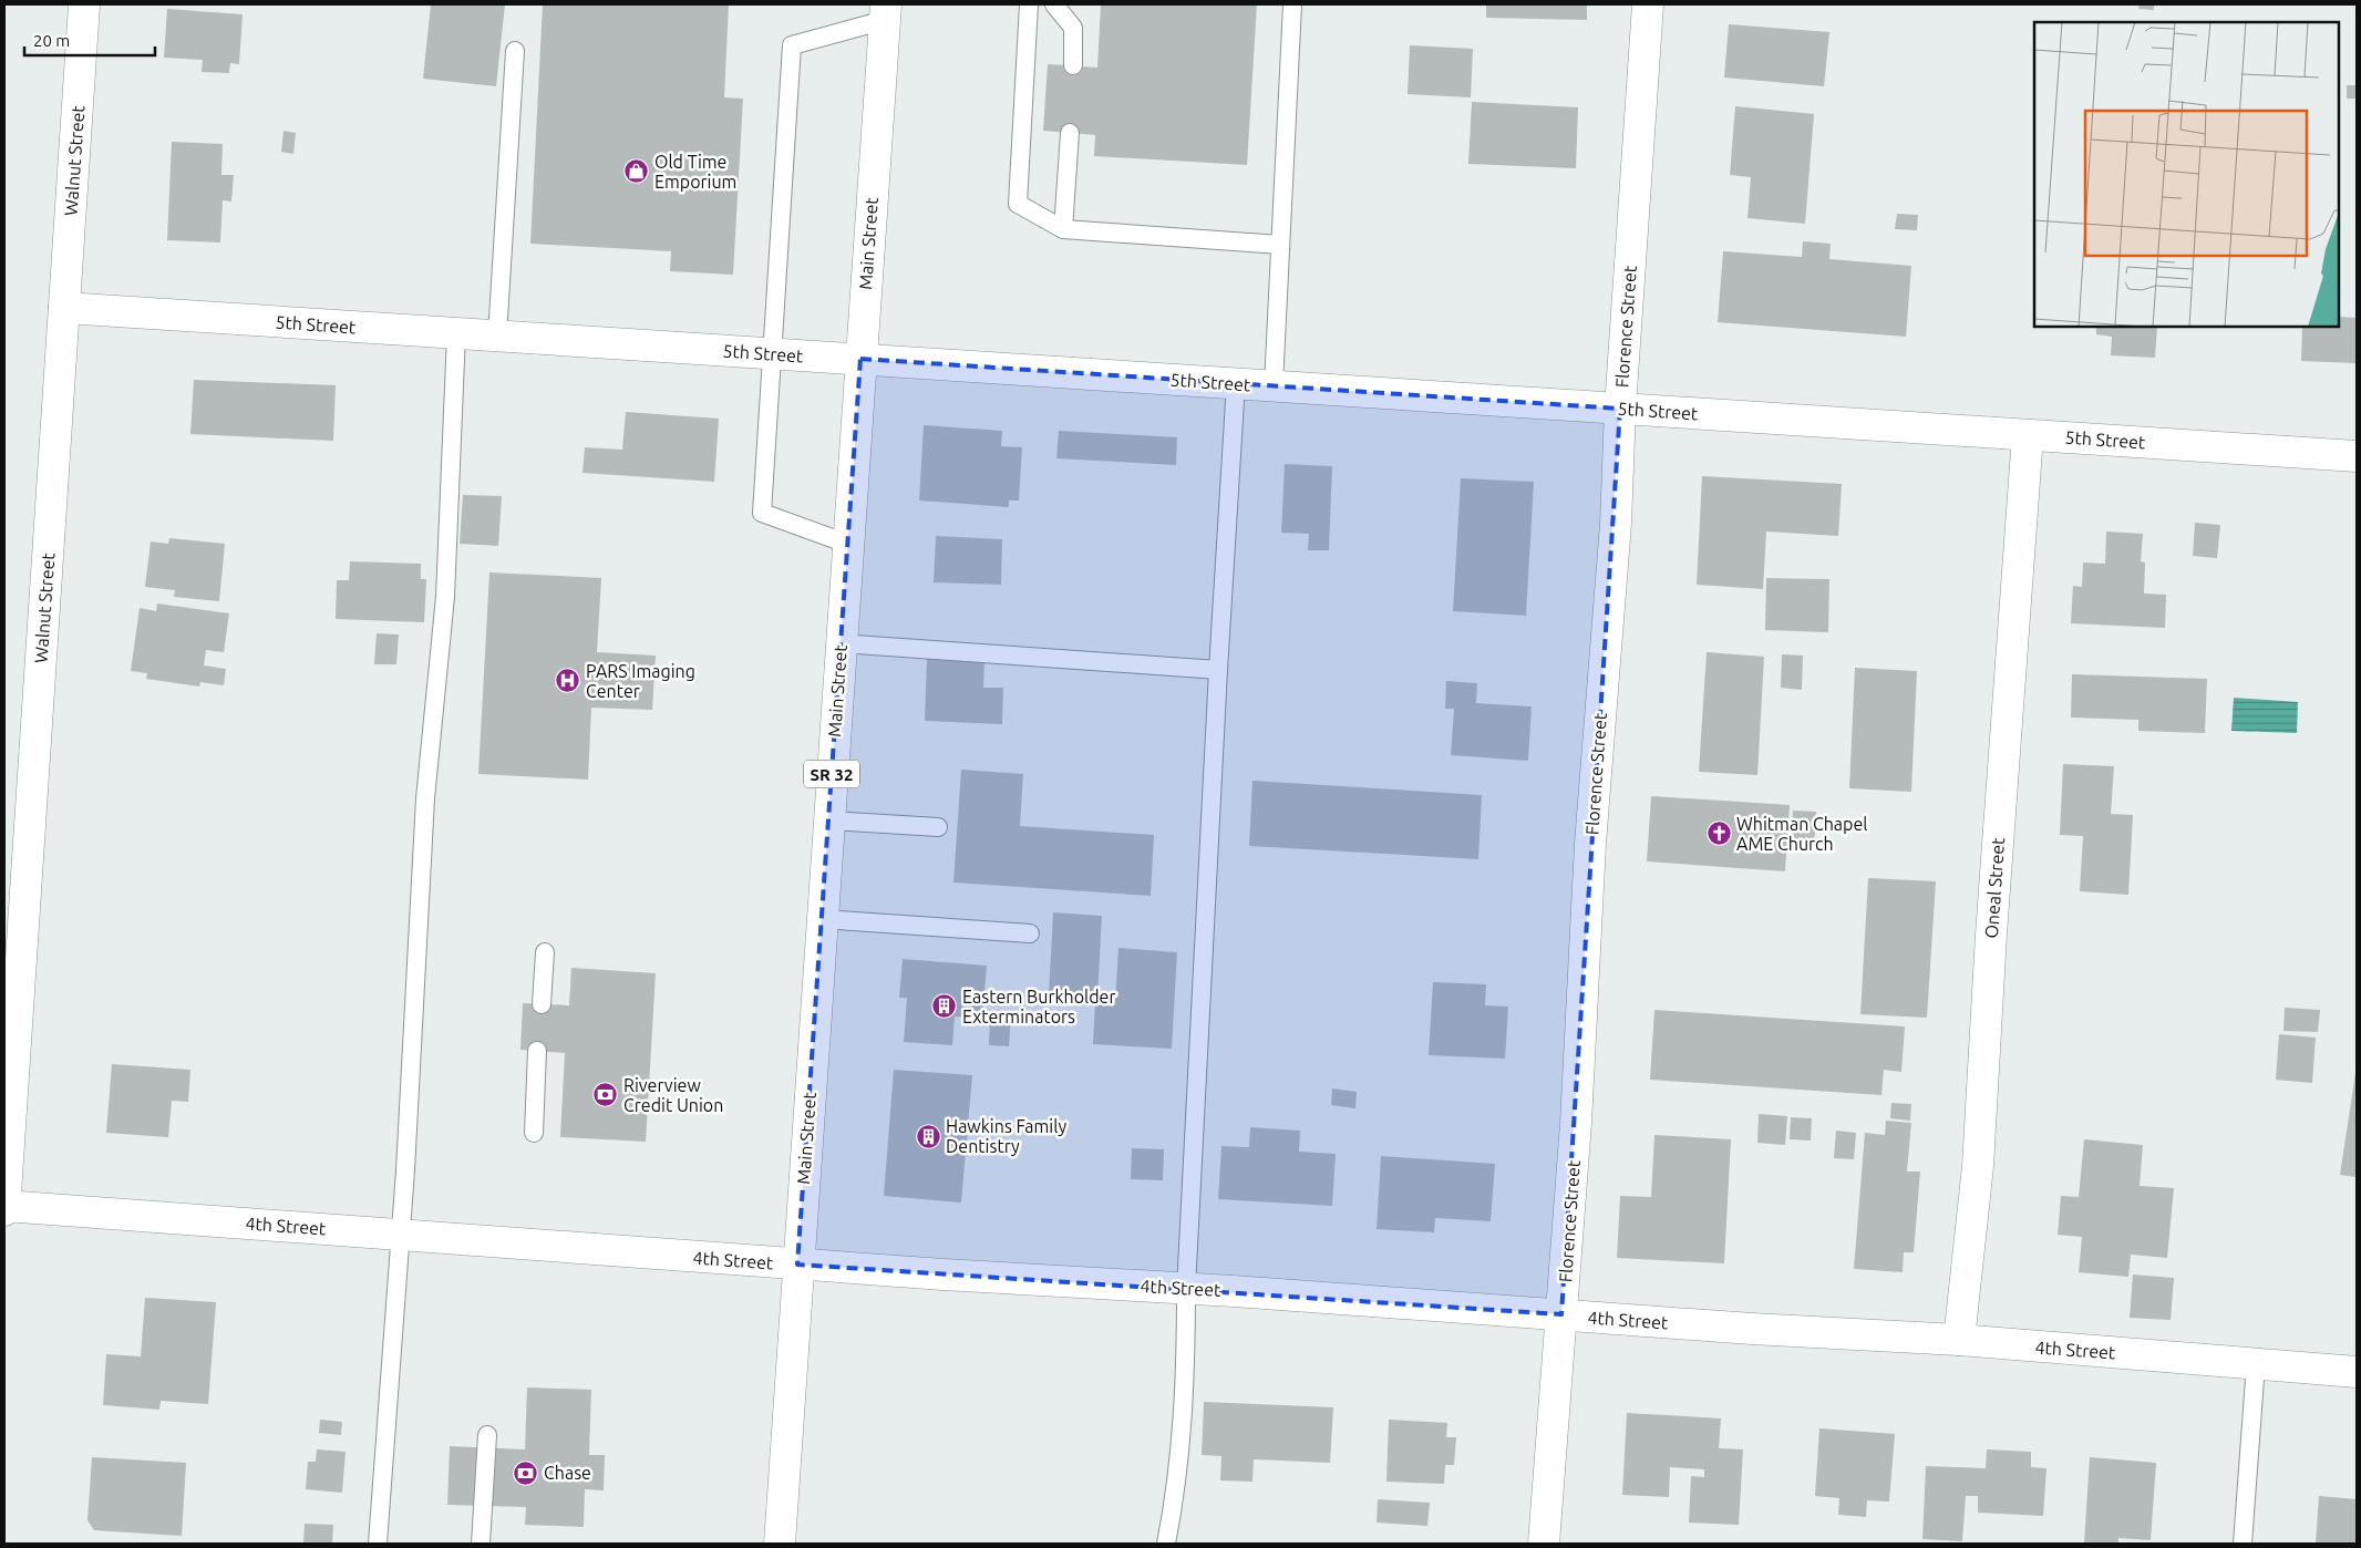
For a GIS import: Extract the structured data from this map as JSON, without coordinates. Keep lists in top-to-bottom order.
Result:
{
  "streets": {
    "street": [
      "Walnut Street",
      "Main Street",
      "5th Street",
      "Florence Street",
      "SR 32",
      "Oneal Street",
      "4th Street"
    ]
  },
  "crossings": [
    ["Walnut Street", "5th Street"],
    ["Walnut Street", "4th Street"],
    ["Main Street", "5th Street"],
    ["Main Street", "4th Street"],
    ["5th Street", "Florence Street"],
    ["5th Street", "Oneal Street"],
    ["Florence Street", "4th Street"],
    ["Oneal Street", "4th Street"]
  ],
  "places": {
    "shop": ["Old Time Emporium"],
    "hospital": ["PARS Imaging Center"],
    "church": ["Whitman Chapel AME Church"],
    "building": ["Eastern Burkholder Exterminators", "Hawkins Family Dentistry"],
    "bank": ["Riverview Credit Union", "Chase"]
  },
  "scale_bar": "20 m"
}
